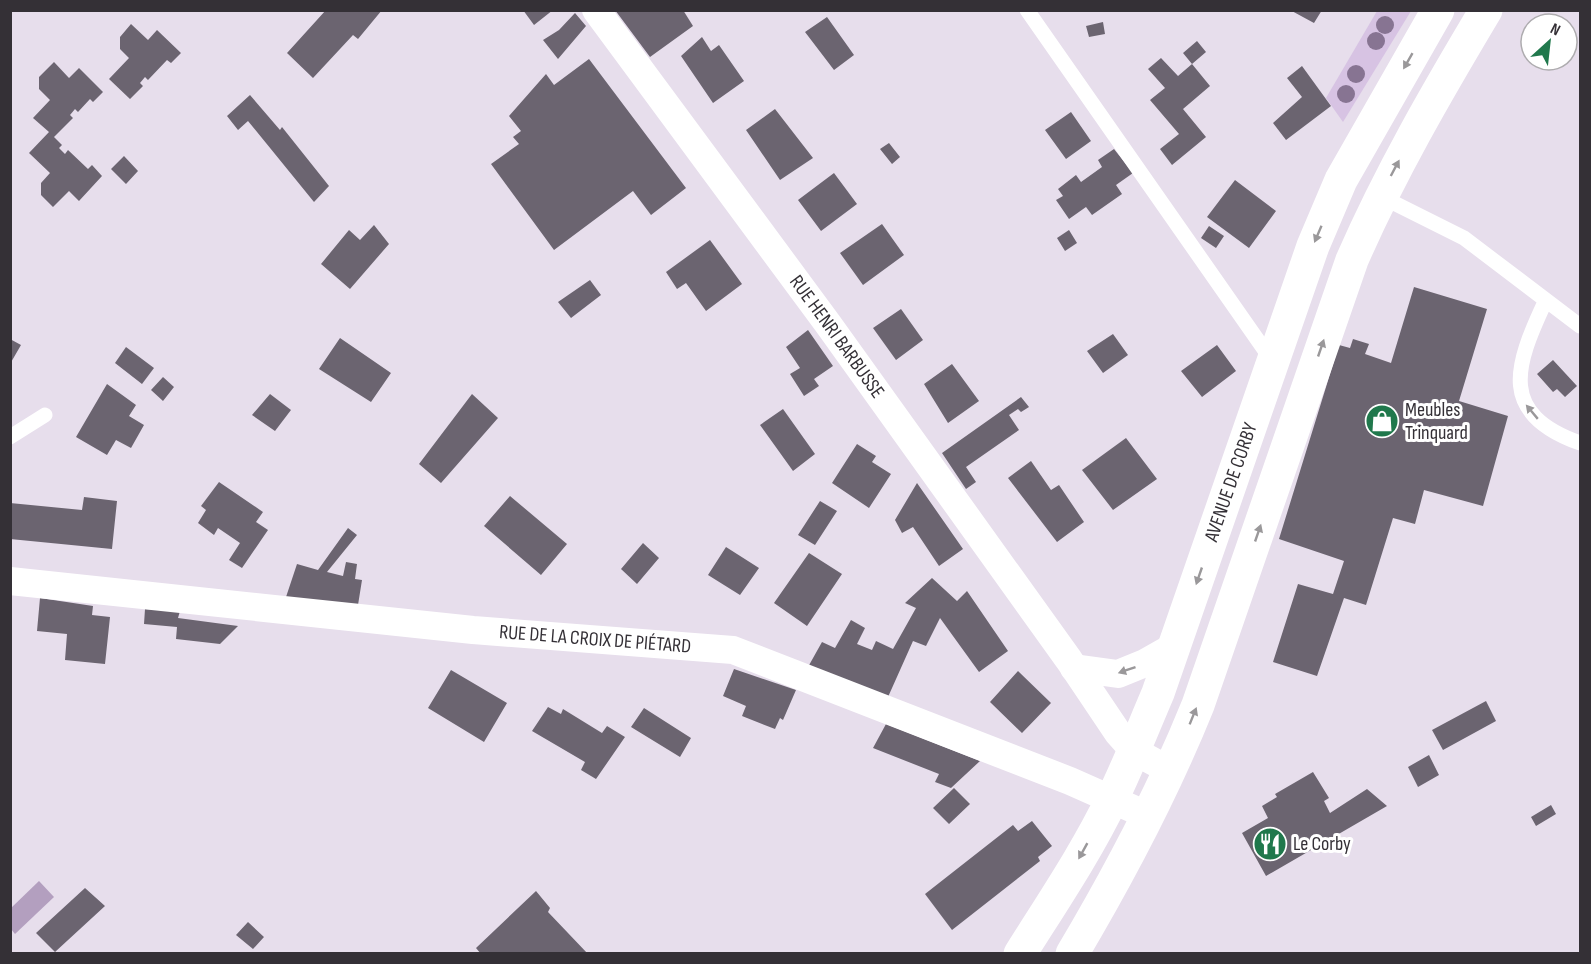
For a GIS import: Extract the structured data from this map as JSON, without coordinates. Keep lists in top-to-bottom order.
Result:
{
  "streets": {
    "main road": ["AVENUE DE CORBY"],
    "street": ["RUE HENRI BARBUSSE", "RUE DE LA CROIX DE PIÉTARD"]
  },
  "crossings": [
    ["RUE HENRI BARBUSSE", "AVENUE DE CORBY"],
    ["AVENUE DE CORBY", "RUE DE LA CROIX DE PIÉTARD"]
  ],
  "places": {
    "shop": ["Meubles Trinquard"],
    "restaurant": ["Le Corby"]
  },
  "north": "top right"
}
